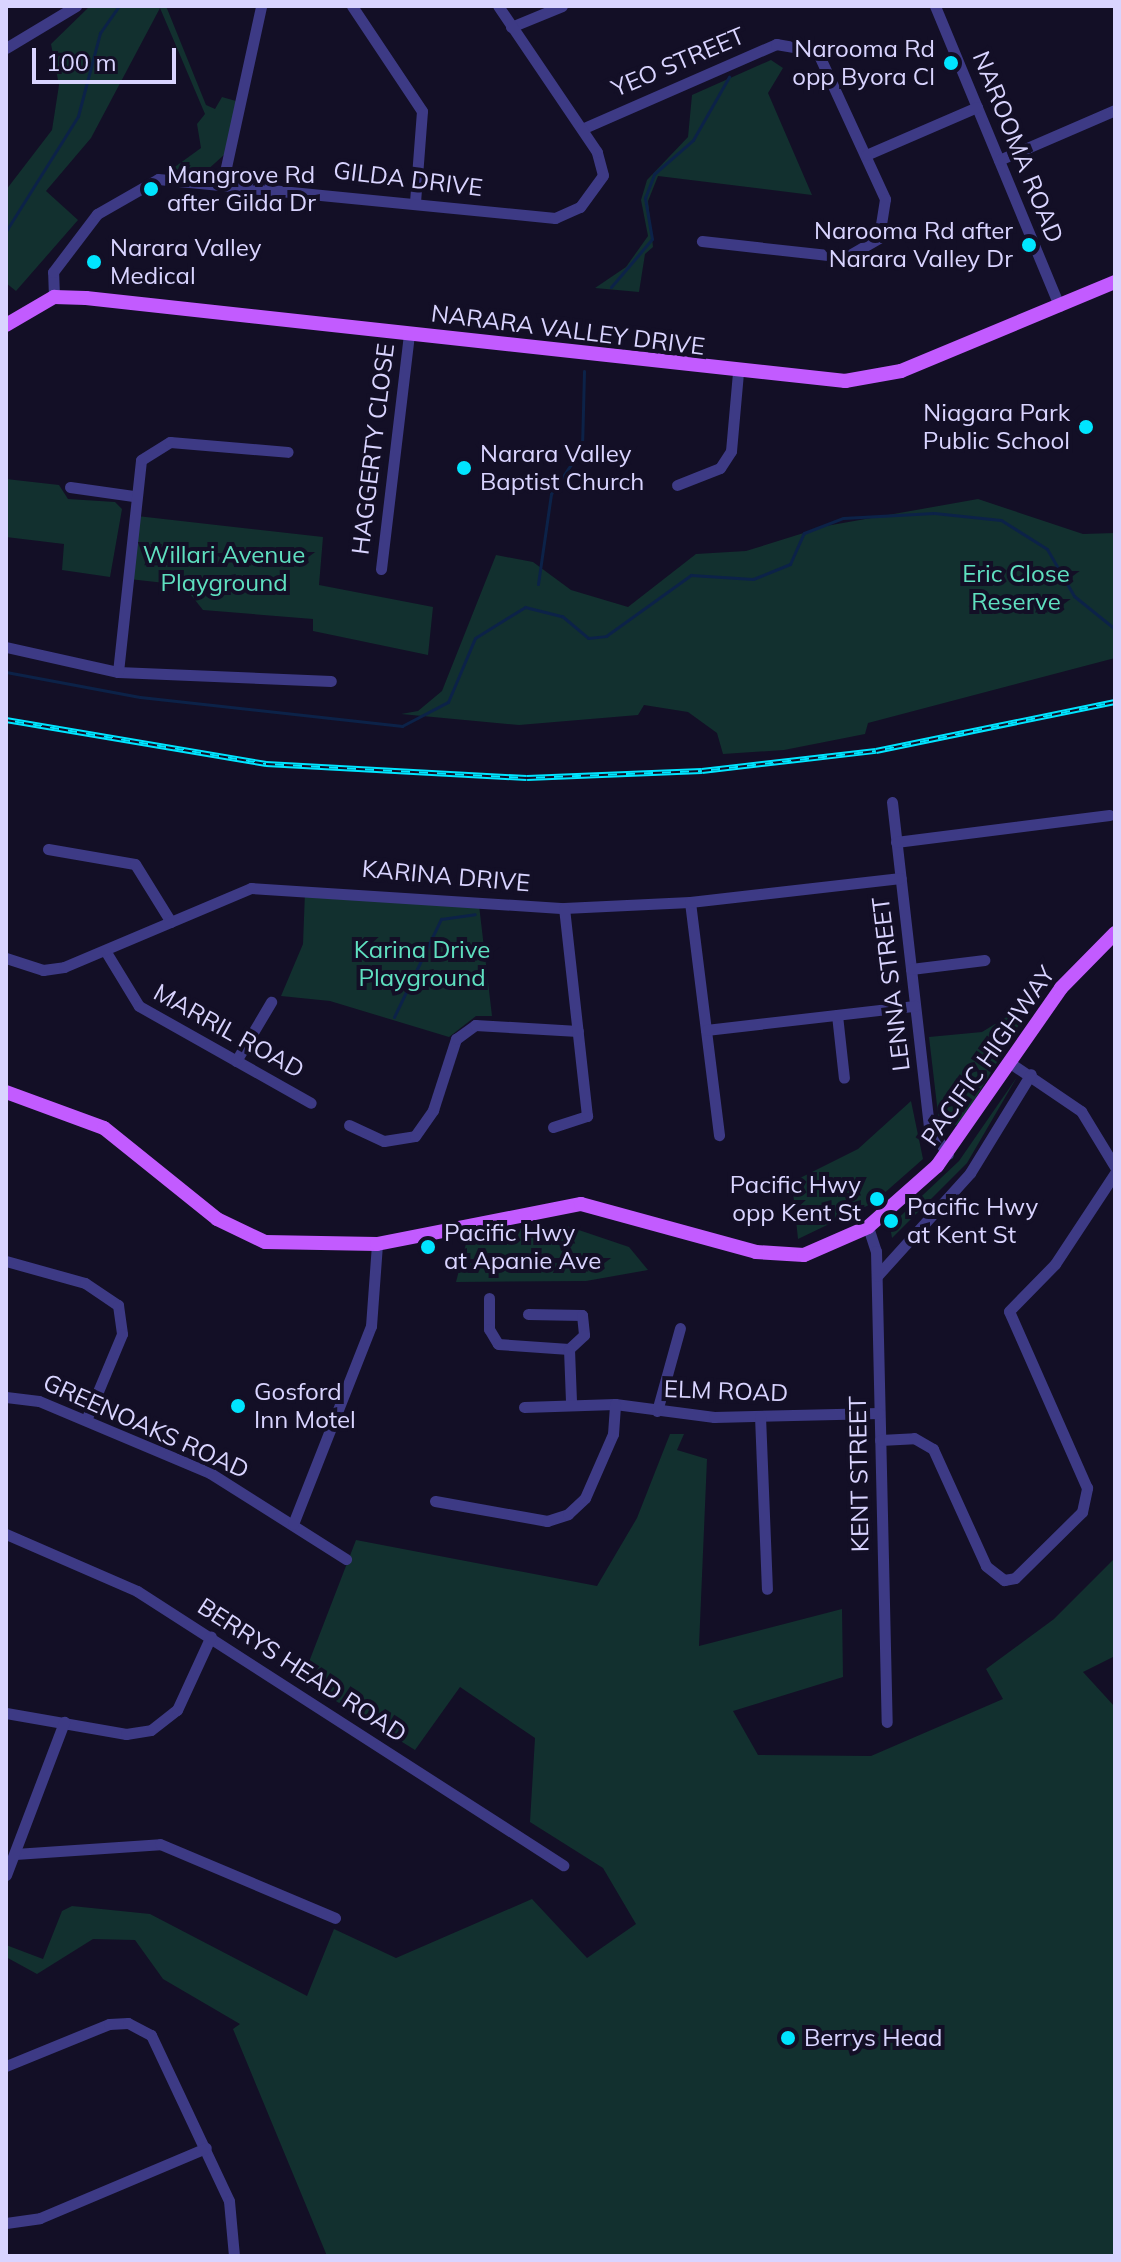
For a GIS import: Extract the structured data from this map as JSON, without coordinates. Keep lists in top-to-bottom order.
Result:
{
  "streets": {
    "main road": ["NARARA VALLEY DRIVE", "PACIFIC HIGHWAY"],
    "street": [
      "YEO STREET",
      "NAROOMA ROAD",
      "GILDA DRIVE",
      "HAGGERTY CLOSE",
      "KARINA DRIVE",
      "LENNA STREET",
      "MARRIL ROAD",
      "ELM ROAD",
      "GREENOAKS ROAD",
      "KENT STREET",
      "BERRYS HEAD ROAD"
    ]
  },
  "crossings": [
    ["YEO STREET", "GILDA DRIVE"],
    ["NAROOMA ROAD", "NARARA VALLEY DRIVE"],
    ["GILDA DRIVE", "NARARA VALLEY DRIVE"],
    ["NARARA VALLEY DRIVE", "HAGGERTY CLOSE"],
    ["KARINA DRIVE", "LENNA STREET"],
    ["KARINA DRIVE", "MARRIL ROAD"],
    ["LENNA STREET", "PACIFIC HIGHWAY"],
    ["PACIFIC HIGHWAY", "KENT STREET"],
    ["ELM ROAD", "KENT STREET"]
  ],
  "parks": ["Willari Avenue Playground", "Eric Close Reserve", "Karina Drive Playground"],
  "places": [
    "Narooma Rd opp Byora Cl",
    "Mangrove Rd after Gilda Dr",
    "Narooma Rd after Narara Valley Dr",
    "Narara Valley Medical",
    "Niagara Park Public School",
    "Narara Valley Baptist Church",
    "Pacific Hwy opp Kent St",
    "Pacific Hwy at Kent St",
    "Pacific Hwy at Apanie Ave",
    "Gosford Inn Motel",
    "Berrys Head"
  ],
  "scale_bar": "100 m"
}
